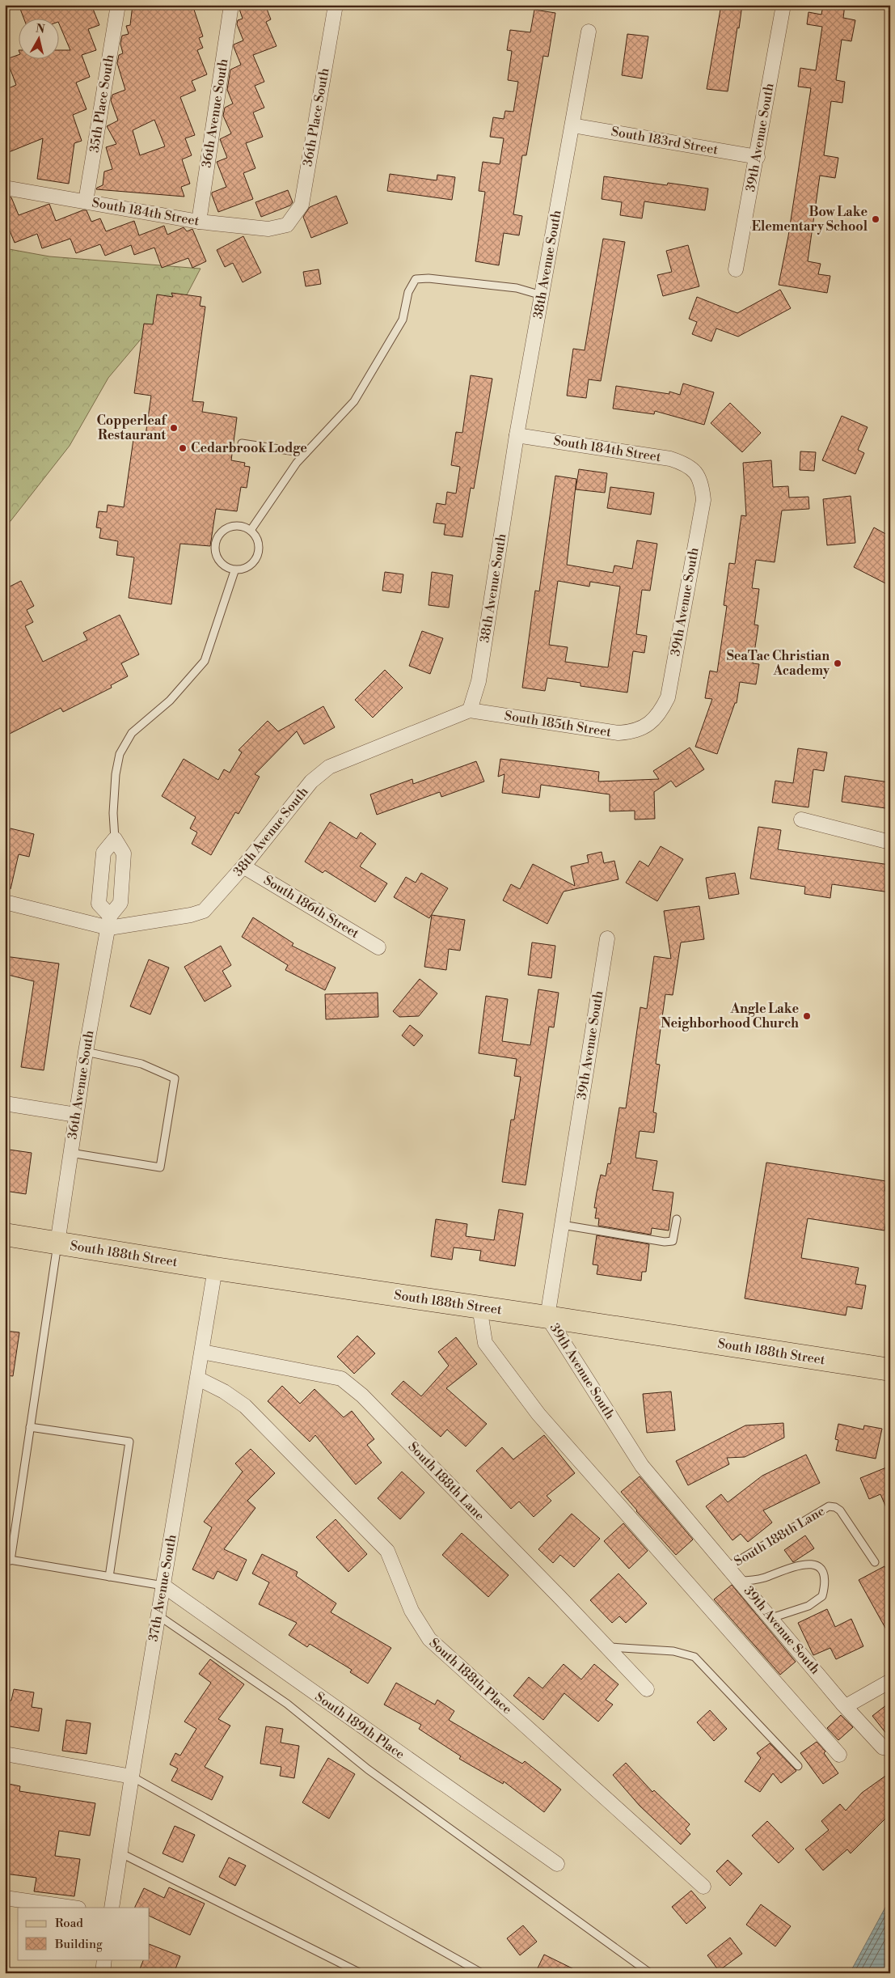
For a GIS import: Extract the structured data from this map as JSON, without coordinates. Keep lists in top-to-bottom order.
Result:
{
  "streets": {
    "main road": ["South 188th Street"],
    "street": [
      "35th Place South",
      "36th Avenue South",
      "36th Place South",
      "39th Avenue South",
      "South 183rd Street",
      "South 184th Street",
      "38th Avenue South",
      "South 185th Street",
      "South 186th Street",
      "South 188th Lane",
      "37th Avenue South",
      "South 188th Place",
      "South 189th Place"
    ]
  },
  "crossings": [
    ["35th Place South", "South 184th Street"],
    ["36th Avenue South", "South 184th Street"],
    ["36th Avenue South", "38th Avenue South"],
    ["36th Avenue South", "South 188th Street"],
    ["36th Place South", "South 184th Street"],
    ["39th Avenue South", "South 183rd Street"],
    ["39th Avenue South", "South 184th Street"],
    ["39th Avenue South", "South 185th Street"],
    ["39th Avenue South", "South 188th Street"],
    ["39th Avenue South", "South 188th Lane"],
    ["South 183rd Street", "38th Avenue South"],
    ["South 184th Street", "38th Avenue South"],
    ["38th Avenue South", "South 185th Street"],
    ["38th Avenue South", "South 186th Street"],
    ["South 188th Street", "37th Avenue South"],
    ["South 188th Lane", "37th Avenue South"],
    ["37th Avenue South", "South 188th Place"],
    ["37th Avenue South", "South 189th Place"]
  ],
  "places": [
    "Bow Lake Elementary School",
    "Copperleaf Restaurant",
    "Cedarbrook Lodge",
    "SeaTac Christian Academy",
    "Angle Lake Neighborhood Church"
  ],
  "legend": ["Road", "Building"],
  "north": "top"
}
